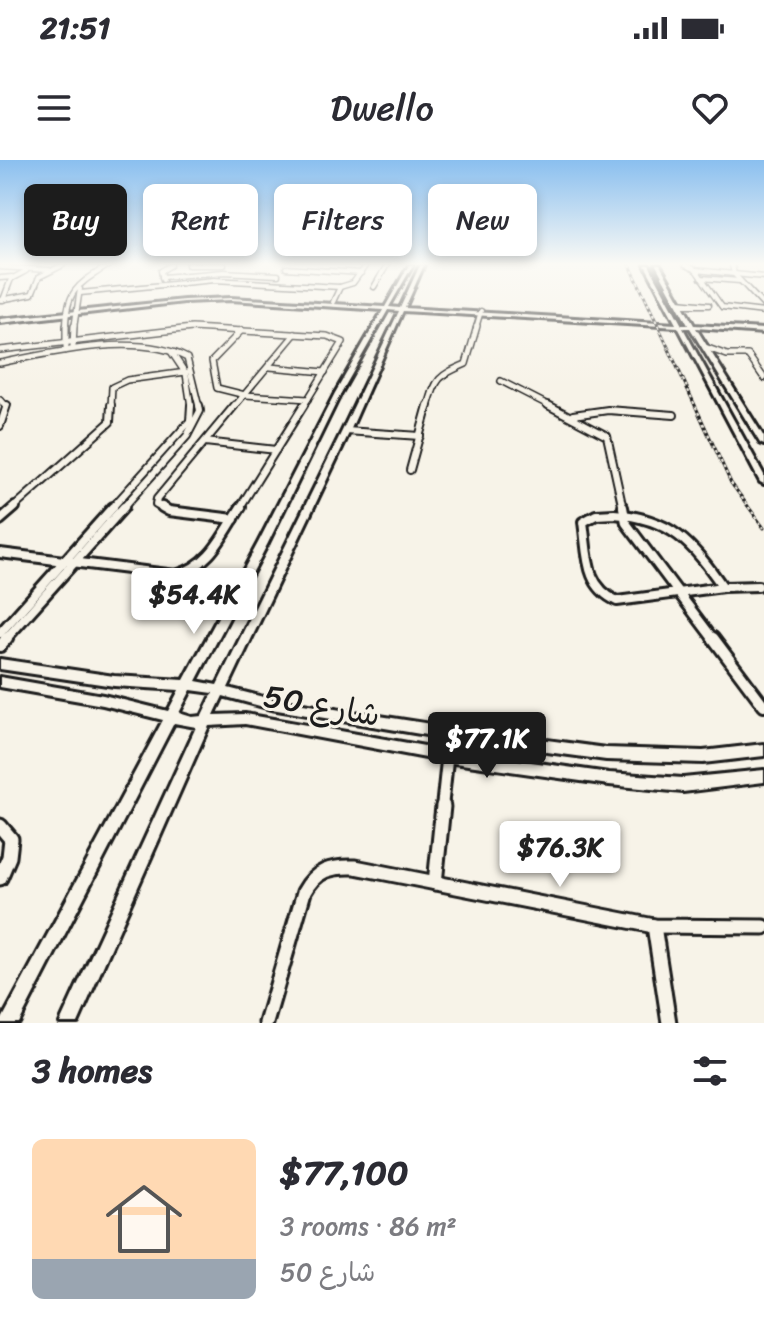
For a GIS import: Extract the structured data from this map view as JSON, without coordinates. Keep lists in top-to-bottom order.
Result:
{
  "streets": {
    "street": ["شارع 50"]
  },
  "page": {
    "status": "21:51",
    "header": "Dwello",
    "chip": [
      "Buy",
      "Rent",
      "Filters",
      "New"
    ],
    "price": ["$54.4K", "$77.1K", "$76.3K"],
    "heading": "3 homes",
    "list": [
      {
        "name": "$77,100",
        "note": "3 rooms · 86 m² · شارع 50"
      }
    ]
  }
}
